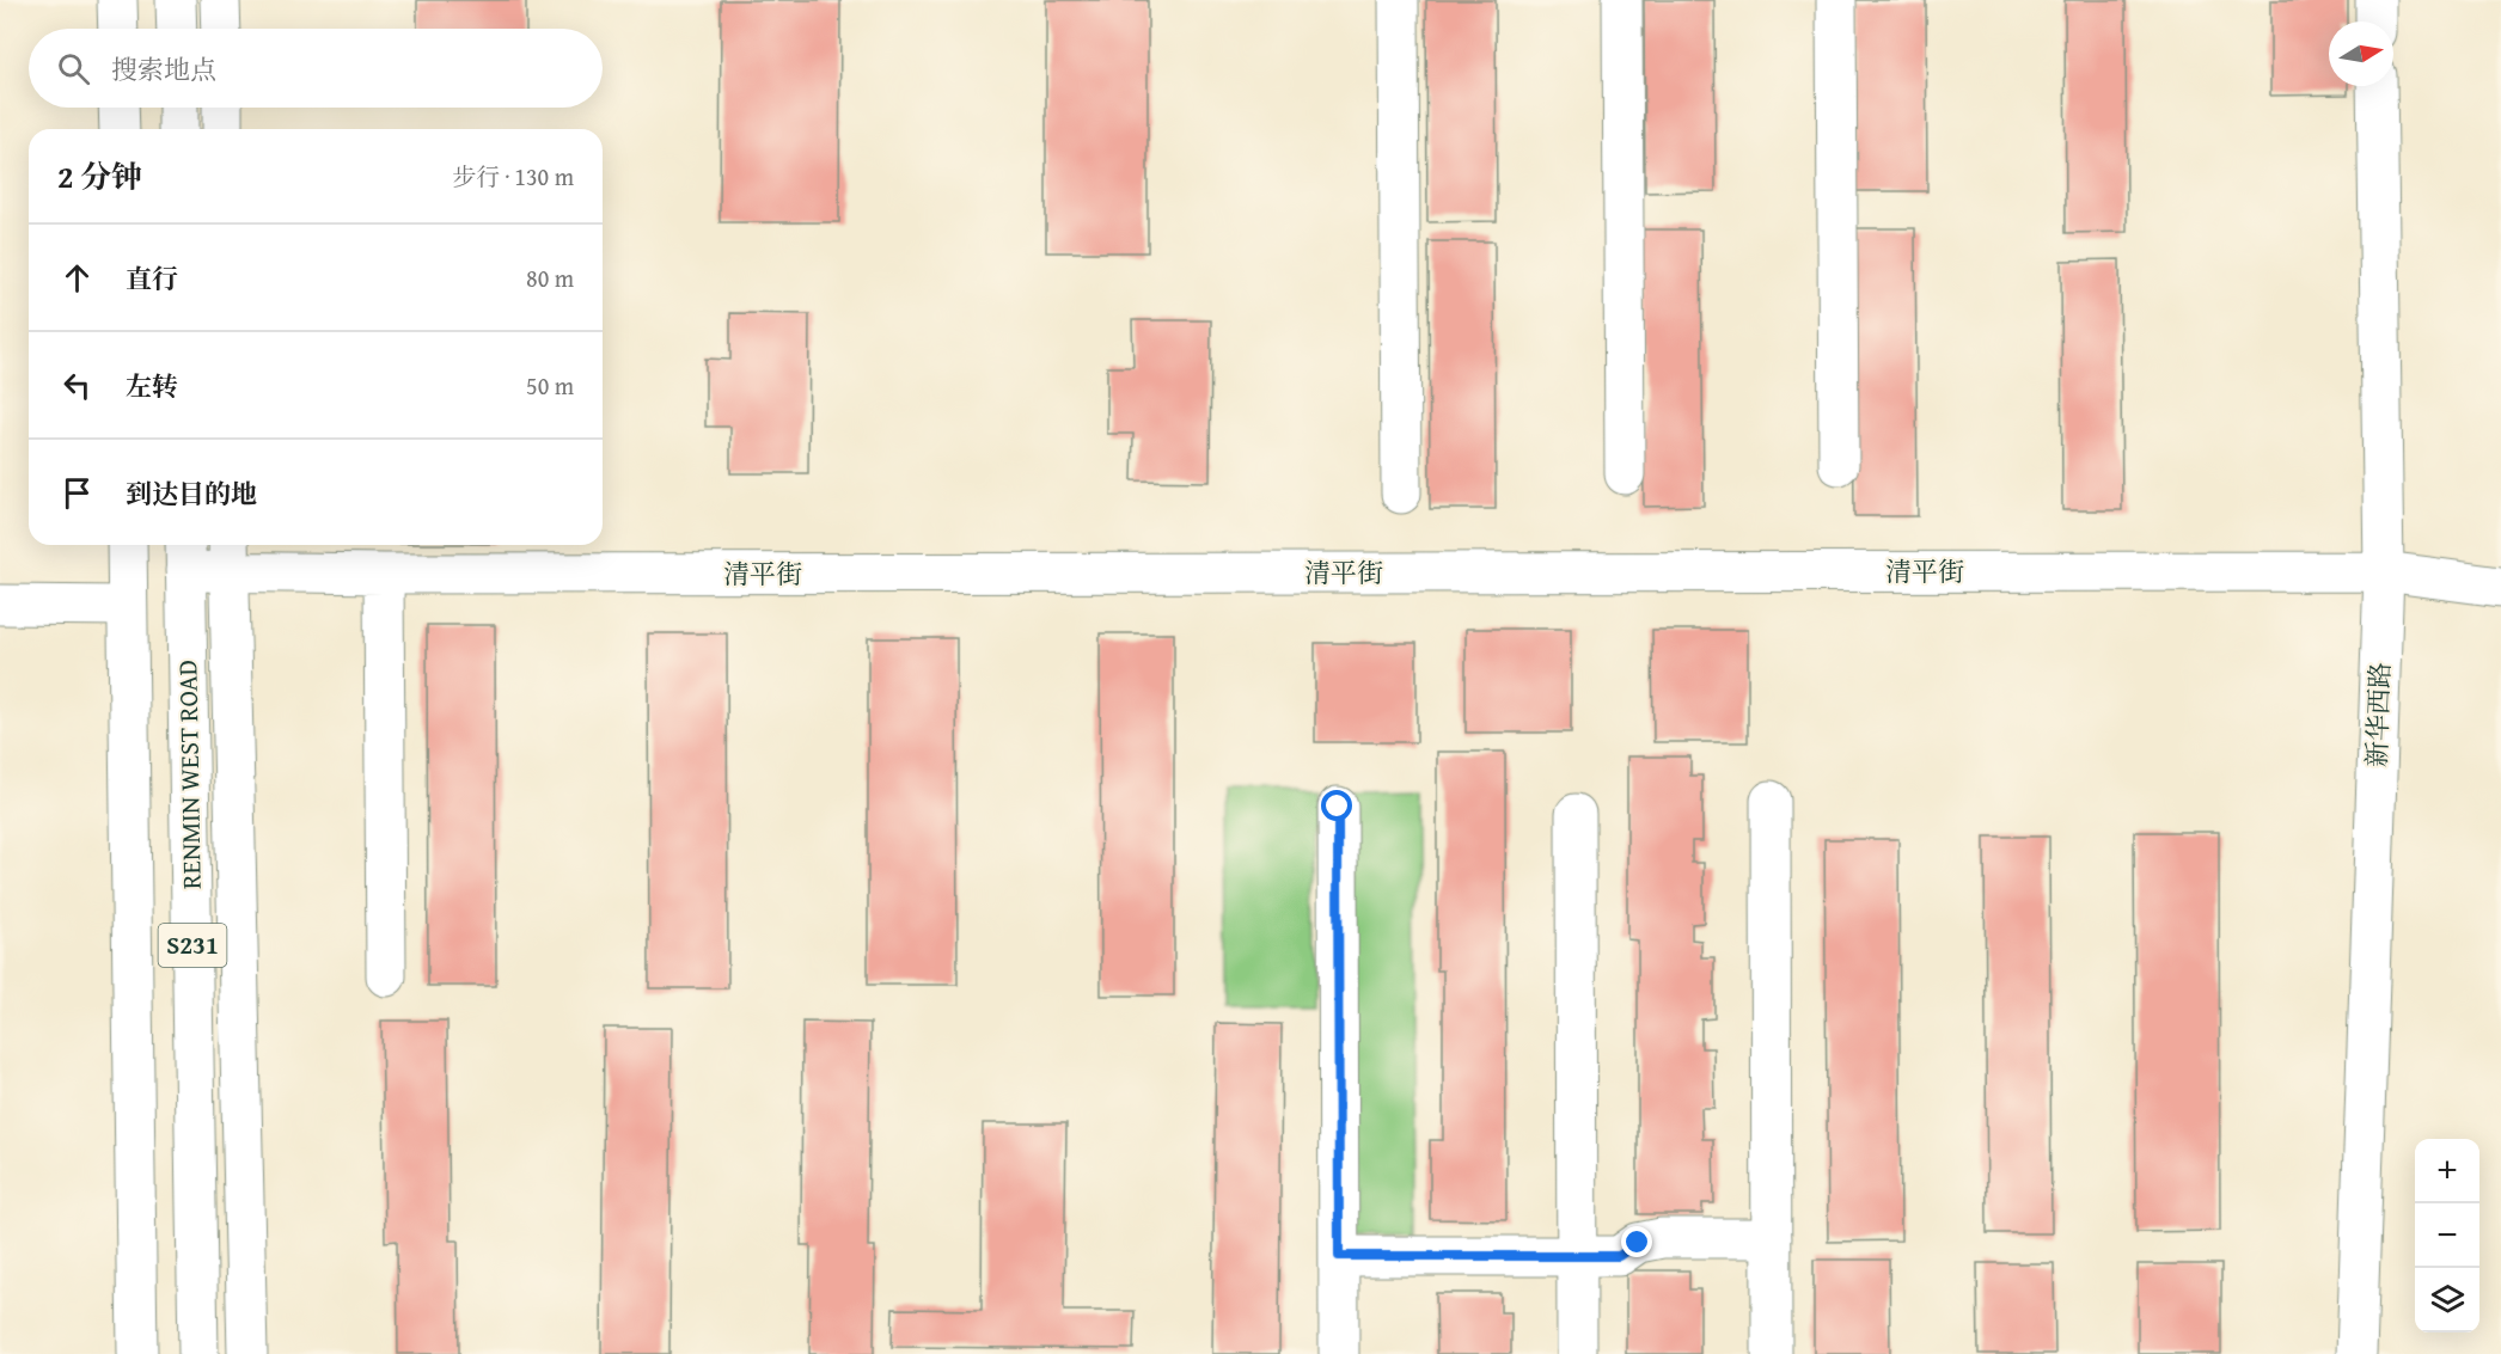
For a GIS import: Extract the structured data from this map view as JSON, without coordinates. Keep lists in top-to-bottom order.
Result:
{
  "streets": {
    "street": [
      "清平街",
      "新华西路",
      "RENMIN WEST ROAD",
      "S231"
    ]
  },
  "crossings": [
    ["清平街", "新华西路"],
    ["清平街", "RENMIN WEST ROAD"]
  ],
  "north": "right",
  "page": {
    "search": "搜索地点",
    "heading": ["2 分钟", "步行 · 130 m"],
    "list": [
      ["直行", "80 m"],
      ["左转", "50 m"],
      "到达目的地"
    ],
    "map_buttons": ["+", "−"]
  }
}
